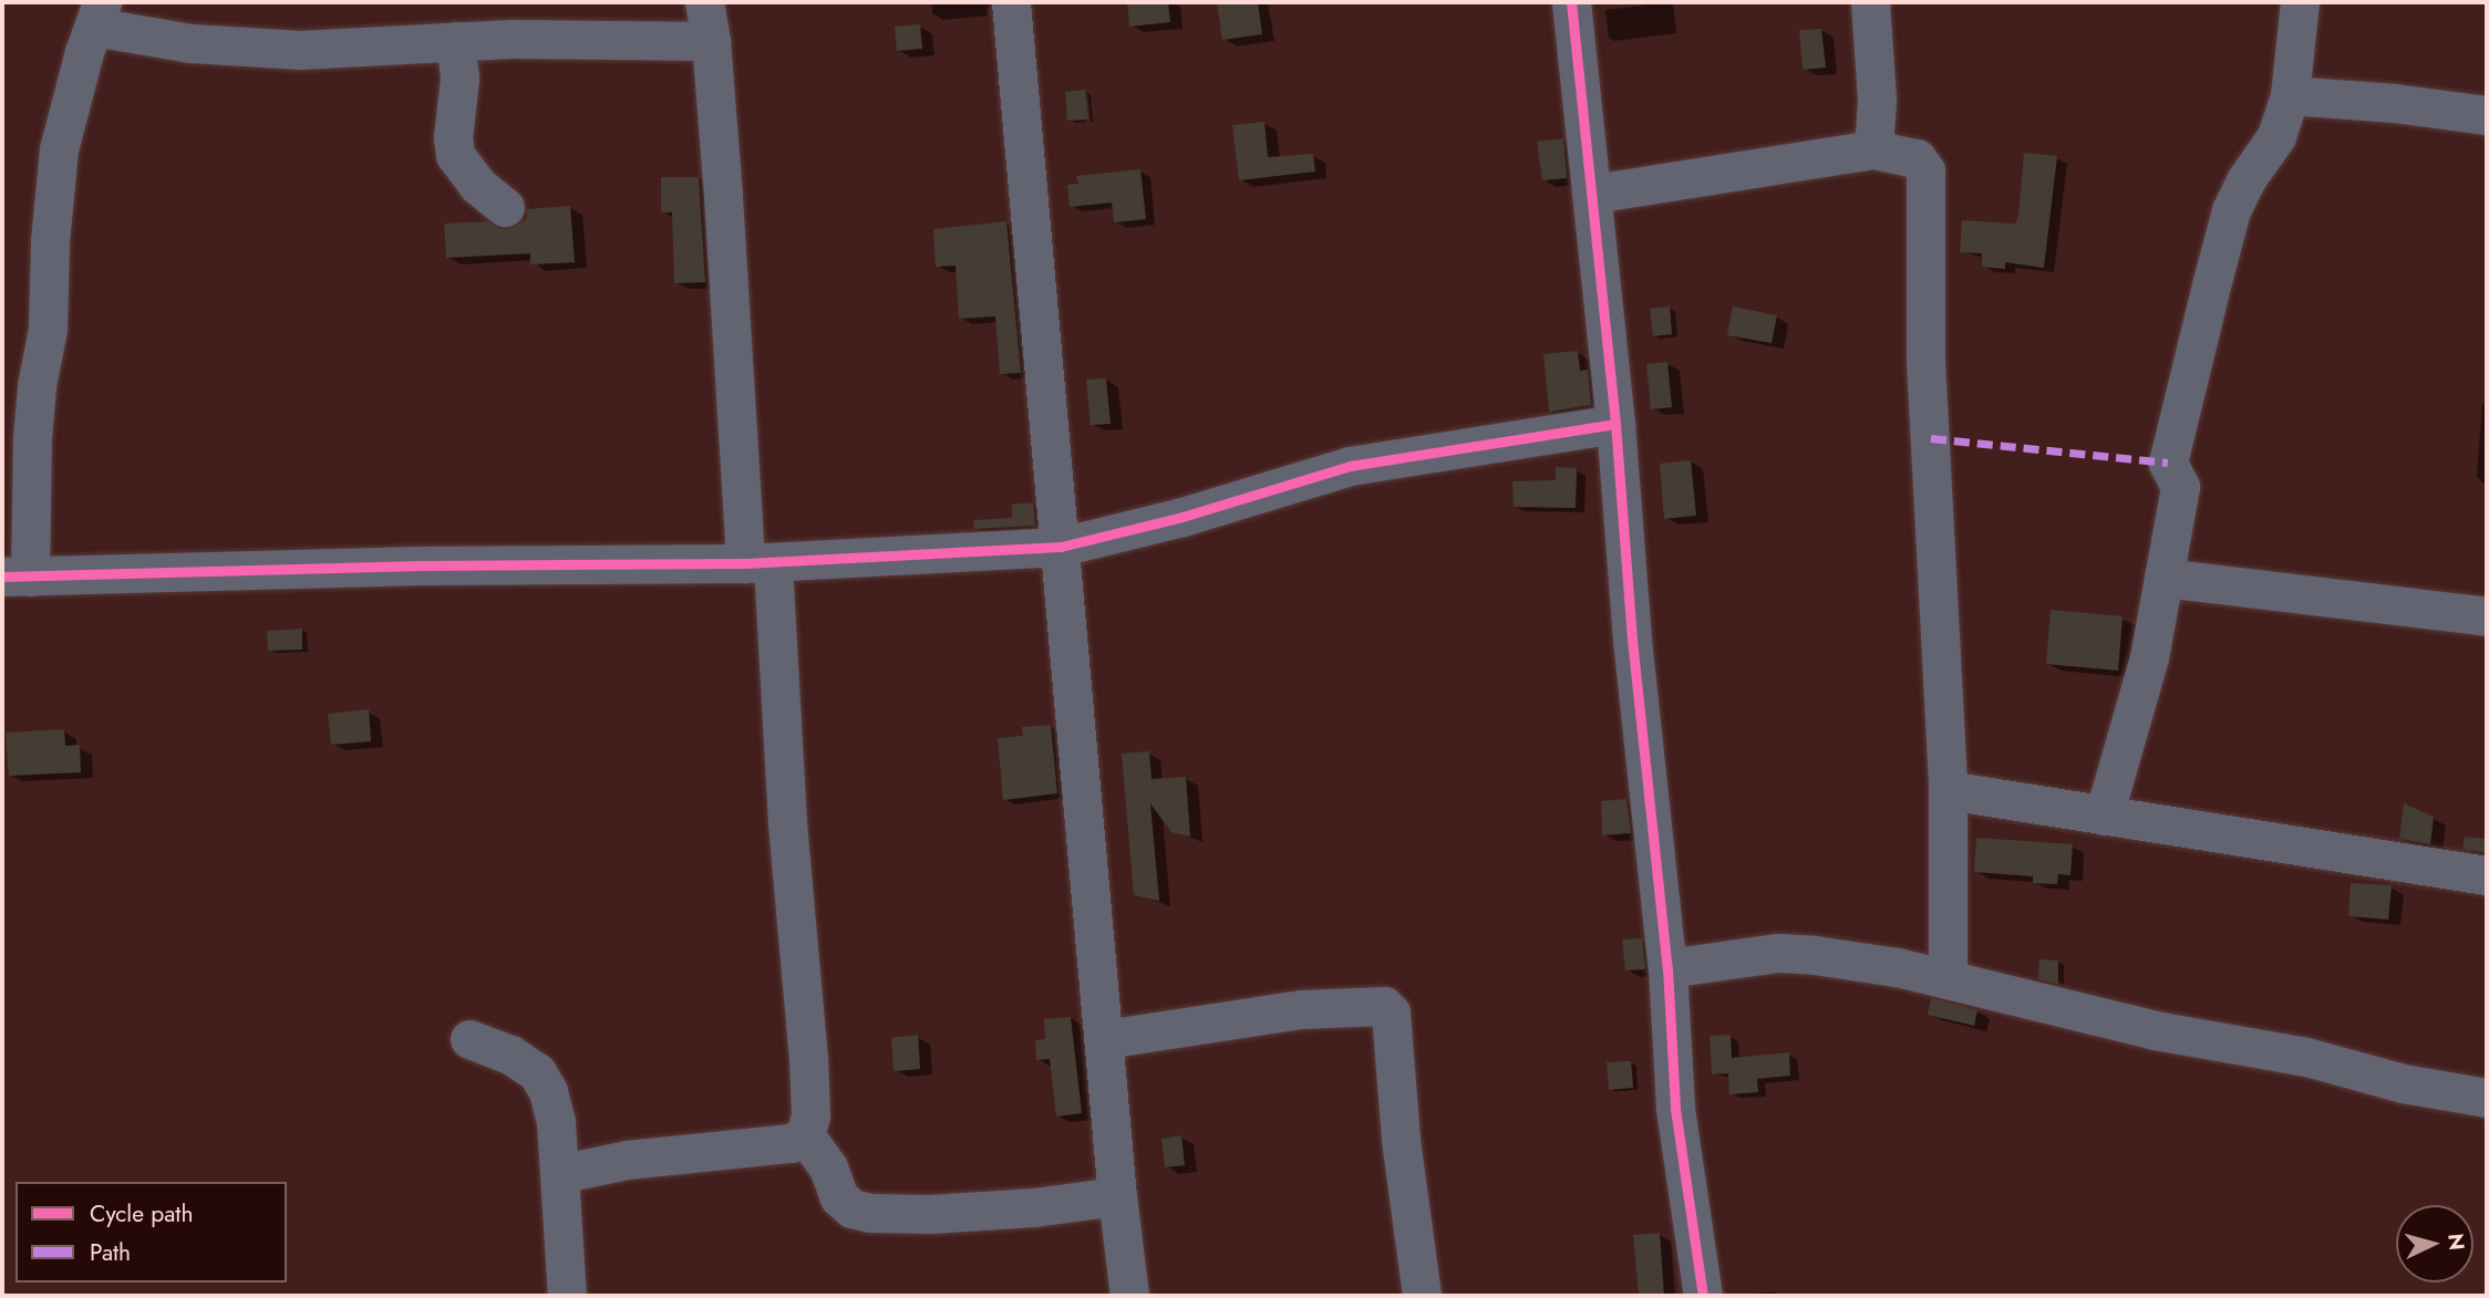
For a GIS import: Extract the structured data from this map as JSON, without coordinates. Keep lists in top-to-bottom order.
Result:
{
  "legend": ["Cycle path", "Path"],
  "north": "right"
}
